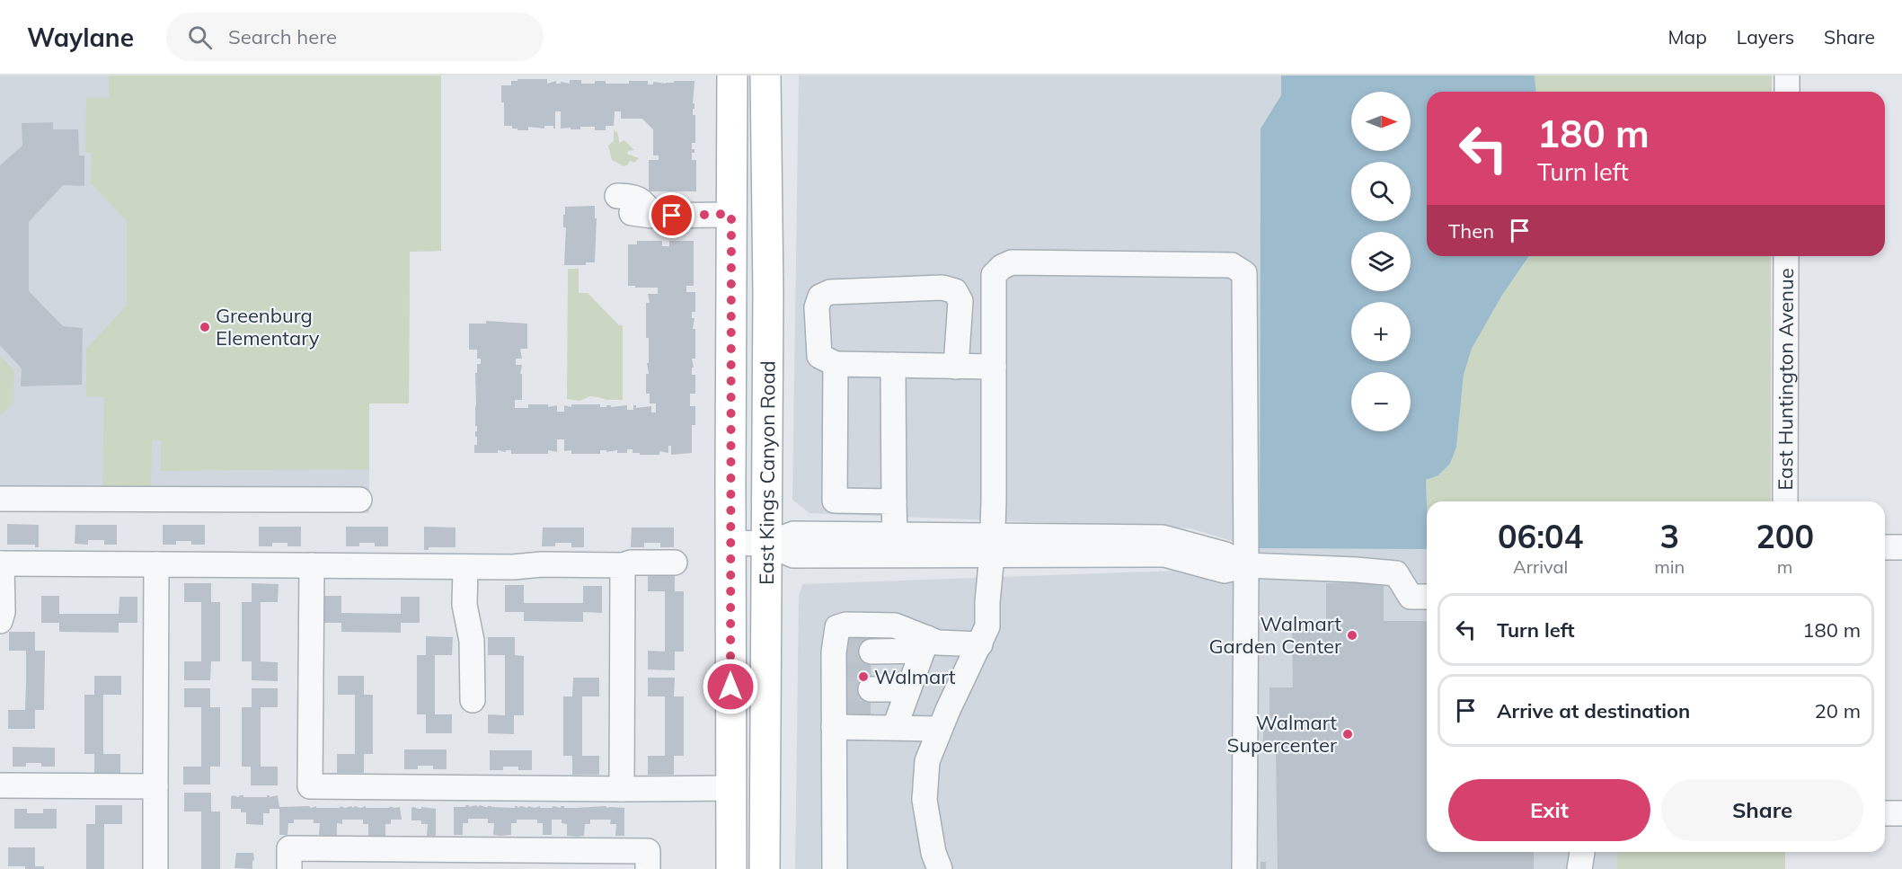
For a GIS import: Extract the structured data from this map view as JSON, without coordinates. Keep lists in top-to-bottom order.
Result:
{
  "streets": {
    "main road": ["East Kings Canyon Road"],
    "street": ["East Huntington Avenue"]
  },
  "places": [
    "Greenburg Elementary",
    "Walmart Garden Center",
    "Walmart",
    "Walmart Supercenter"
  ],
  "north": "right",
  "page": {
    "header": "Waylane",
    "search": "Search here",
    "nav": ["Map", "Layers", "Share"],
    "map_buttons": ["+", "−"],
    "turn": ["180 m", "Turn left"],
    "then": "Then",
    "eta": [
      "06:04",
      "Arrival",
      "3",
      "min",
      "200",
      "m"
    ],
    "list": [
      {
        "name": "Turn left",
        "value": "180 m"
      },
      {
        "name": "Arrive at destination",
        "value": "20 m"
      }
    ],
    "buttons": ["Exit", "Share"]
  }
}
